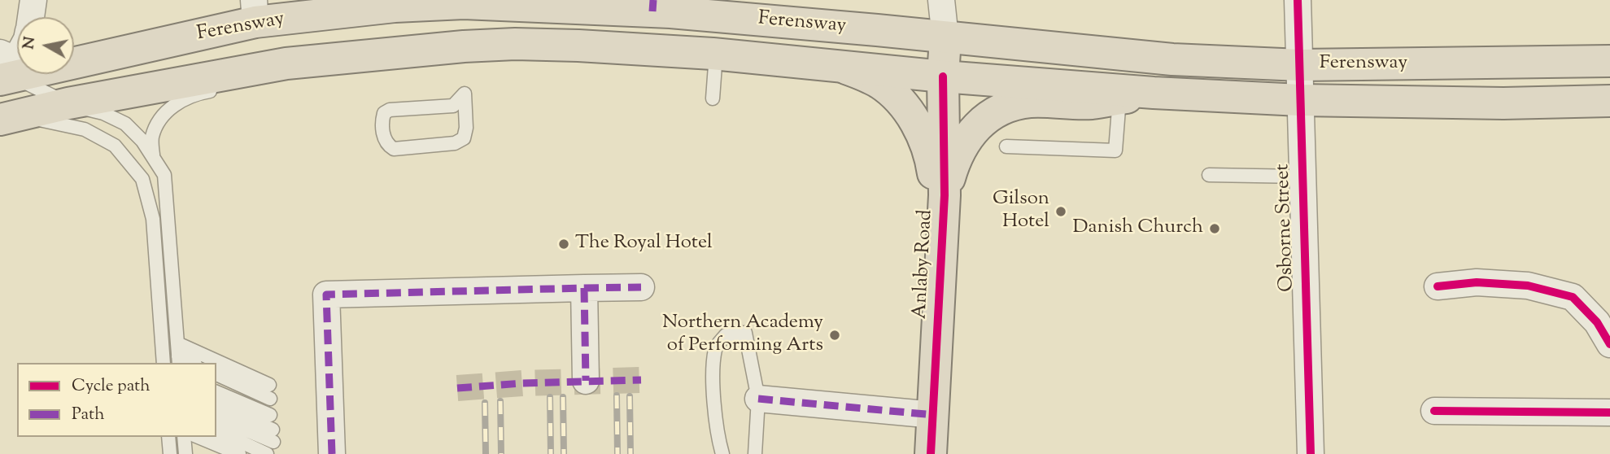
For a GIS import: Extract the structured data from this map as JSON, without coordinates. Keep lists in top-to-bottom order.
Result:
{
  "streets": {
    "main road": ["Ferensway", "Anlaby Road"],
    "street": ["Osborne Street"]
  },
  "crossings": [
    ["Ferensway", "Osborne Street"],
    ["Ferensway", "Anlaby Road"]
  ],
  "places": [
    "Gilson Hotel",
    "Danish Church",
    "The Royal Hotel",
    "Northern Academy of Performing Arts"
  ],
  "legend": ["Cycle path", "Path"],
  "north": "left"
}
